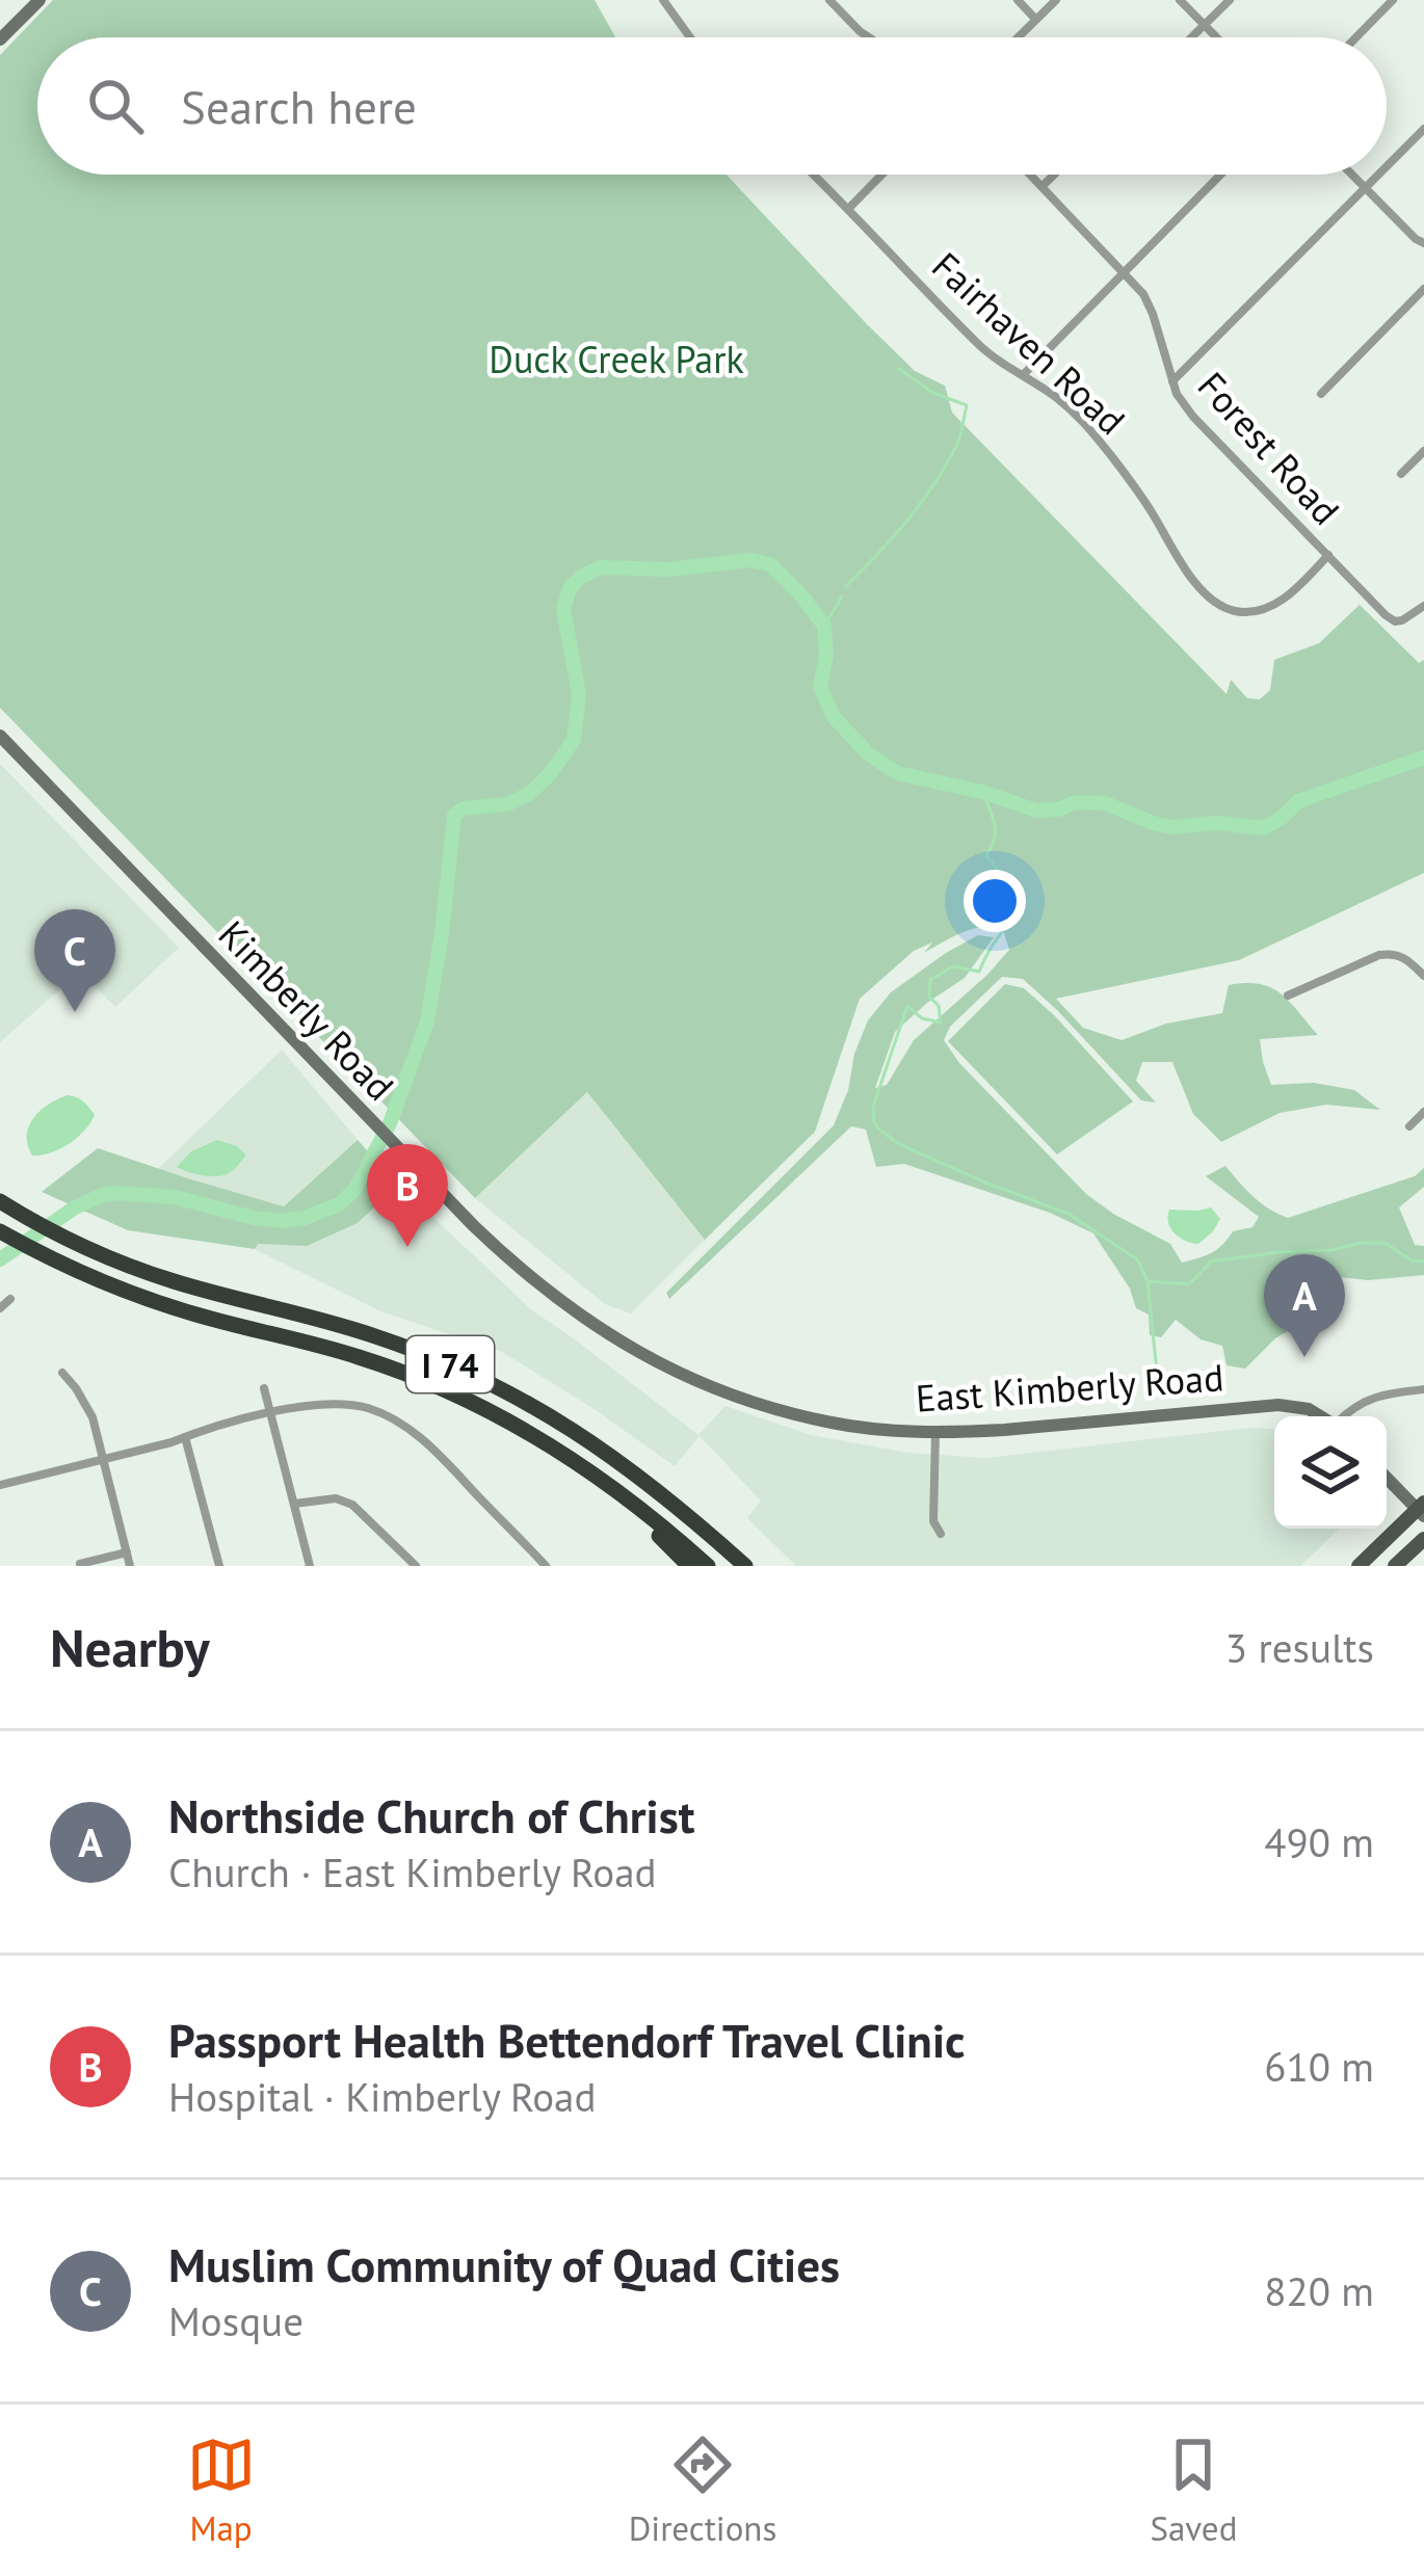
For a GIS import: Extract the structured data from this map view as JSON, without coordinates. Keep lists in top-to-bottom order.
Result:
{
  "streets": {
    "highway": ["I 74"],
    "main road": ["Kimberly Road", "East Kimberly Road"],
    "street": ["Fairhaven Road", "Forest Road"]
  },
  "crossings": [
    ["Fairhaven Road", "Forest Road"],
    ["Kimberly Road", "East Kimberly Road"]
  ],
  "parks": ["Duck Creek Park"],
  "page": {
    "search": "Search here",
    "pins": ["C", "B", "A"],
    "heading": ["Nearby", "3 results"],
    "list": [
      {
        "mark": "A",
        "name": "Northside Church of Christ",
        "note": "Church · East Kimberly Road",
        "value": "490 m"
      },
      {
        "mark": "B",
        "name": "Passport Health Bettendorf Travel Clinic",
        "note": "Hospital · Kimberly Road",
        "value": "610 m"
      },
      {
        "mark": "C",
        "name": "Muslim Community of Quad Cities",
        "note": "Mosque",
        "value": "820 m"
      }
    ],
    "nav": ["Map", "Directions", "Saved"]
  }
}
